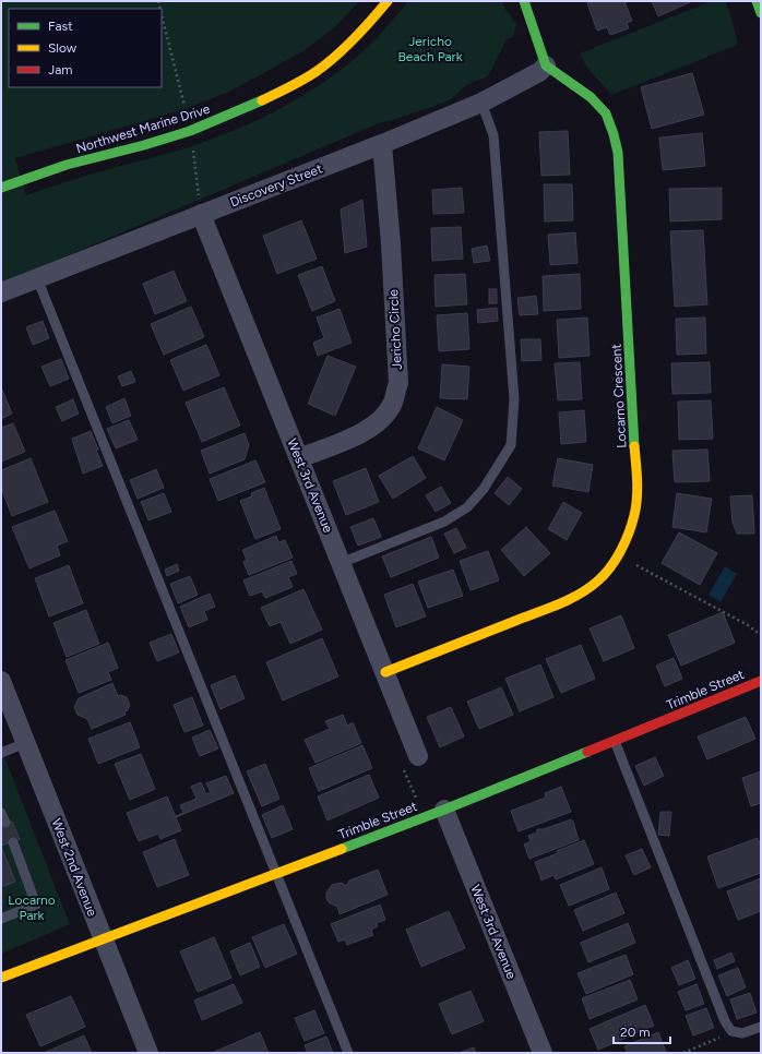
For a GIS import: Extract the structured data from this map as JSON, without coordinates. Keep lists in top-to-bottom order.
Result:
{
  "streets": {
    "street": [
      "Northwest Marine Drive",
      "Discovery Street",
      "Jericho Circle",
      "Locarno Crescent",
      "West 3rd Avenue",
      "Trimble Street",
      "West 2nd Avenue"
    ]
  },
  "crossings": [
    ["Discovery Street", "Jericho Circle"],
    ["Discovery Street", "Locarno Crescent"],
    ["Discovery Street", "West 3rd Avenue"],
    ["Jericho Circle", "West 3rd Avenue"],
    ["Locarno Crescent", "West 3rd Avenue"],
    ["West 3rd Avenue", "Trimble Street"],
    ["Trimble Street", "West 2nd Avenue"]
  ],
  "parks": ["Jericho Beach Park", "Locarno Park"],
  "legend": ["Fast", "Slow", "Jam"],
  "scale_bar": "20 m"
}
